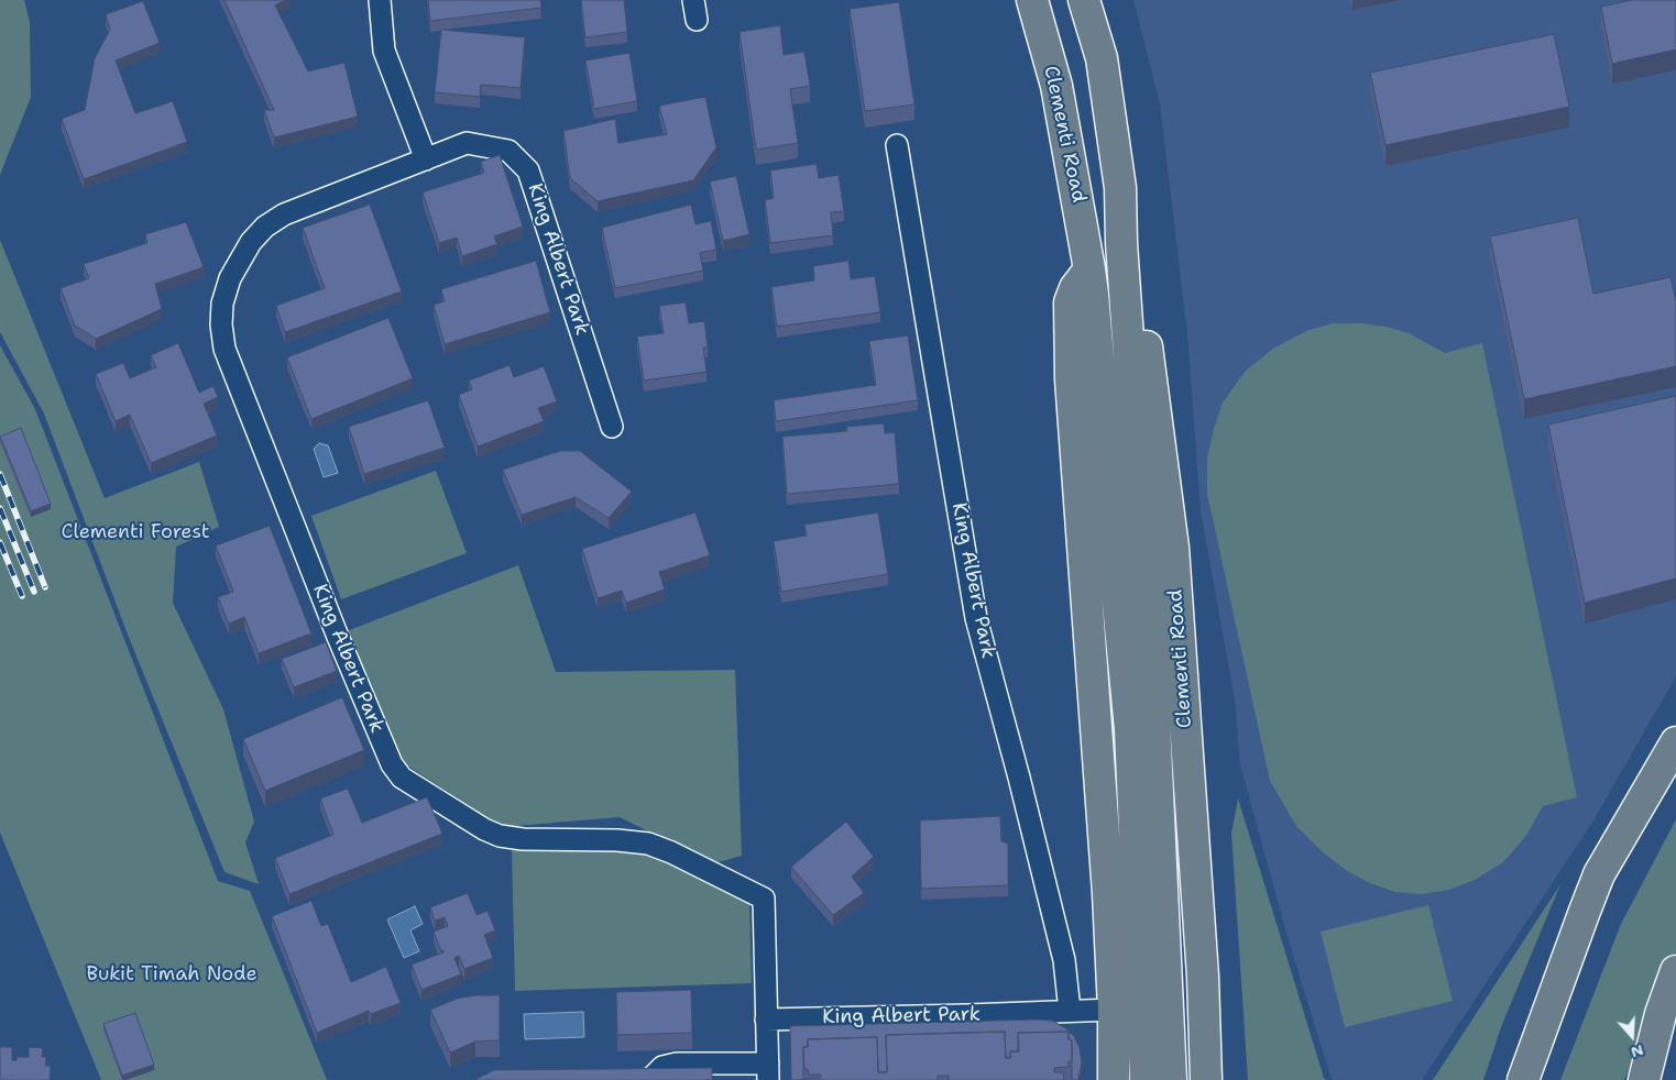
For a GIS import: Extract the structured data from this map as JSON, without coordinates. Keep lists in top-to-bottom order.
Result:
{
  "streets": {
    "main road": ["Clementi Road"],
    "street": ["King Albert Park"]
  },
  "parks": ["Clementi Forest", "Bukit Timah Node"],
  "north": "bottom"
}
